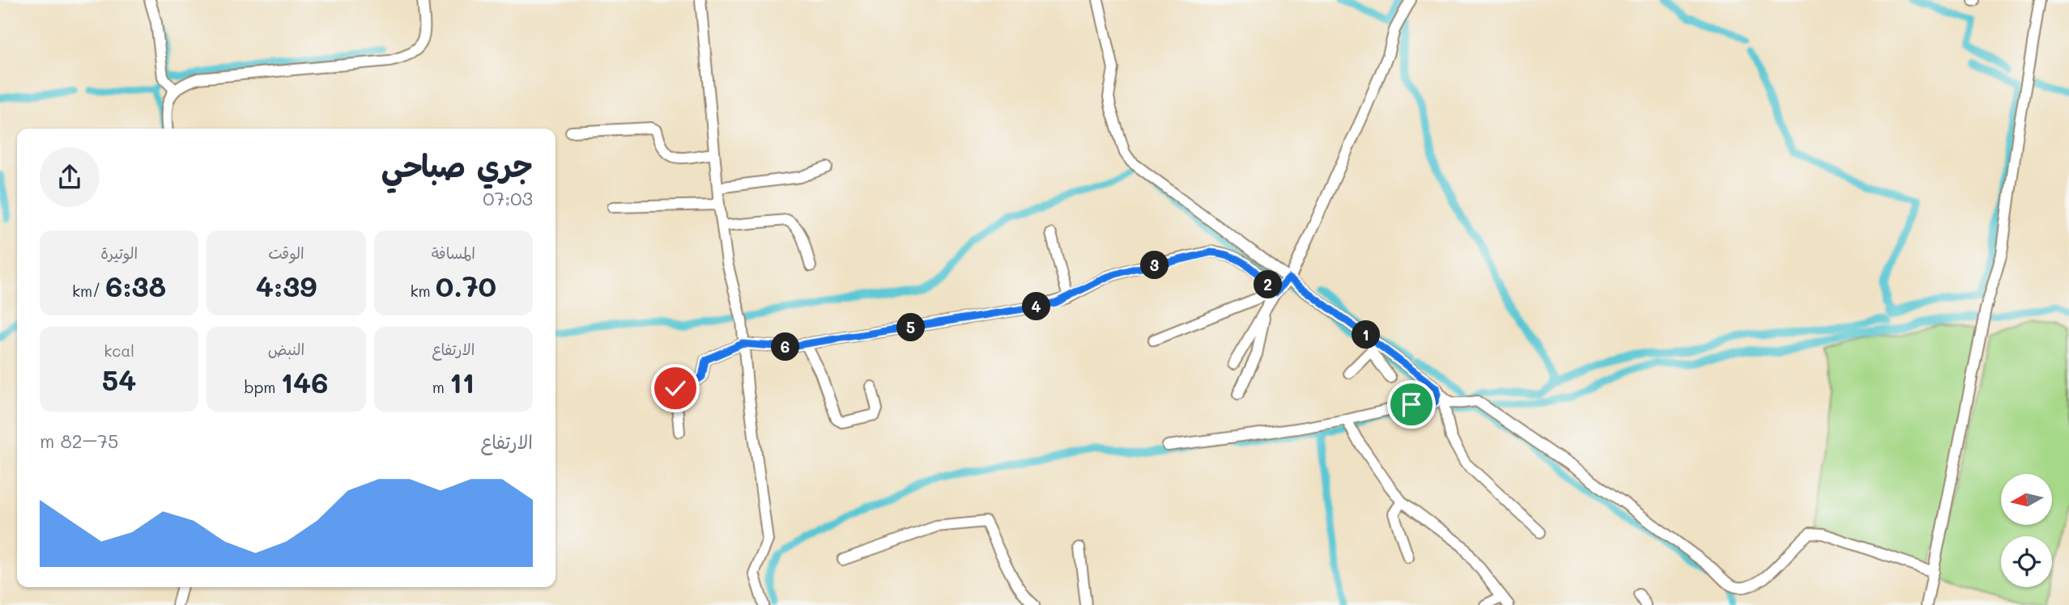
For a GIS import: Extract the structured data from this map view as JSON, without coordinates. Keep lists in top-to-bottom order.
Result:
{
  "north": "left",
  "page": {
    "heading": ["جري صباحي", "07:03"],
    "stats": [
      ["المسافة", "0.70 km"],
      ["الوقت", "4:39"],
      ["الوتيرة", "6:38 /km"],
      ["الارتفاع", "11 m"],
      ["النبض", "146 bpm"],
      ["kcal", "54"]
    ],
    "pins": [
      "3",
      "2",
      "4",
      "5",
      "1",
      "6"
    ],
    "chart": ["الارتفاع", "75–82 m"]
  }
}
